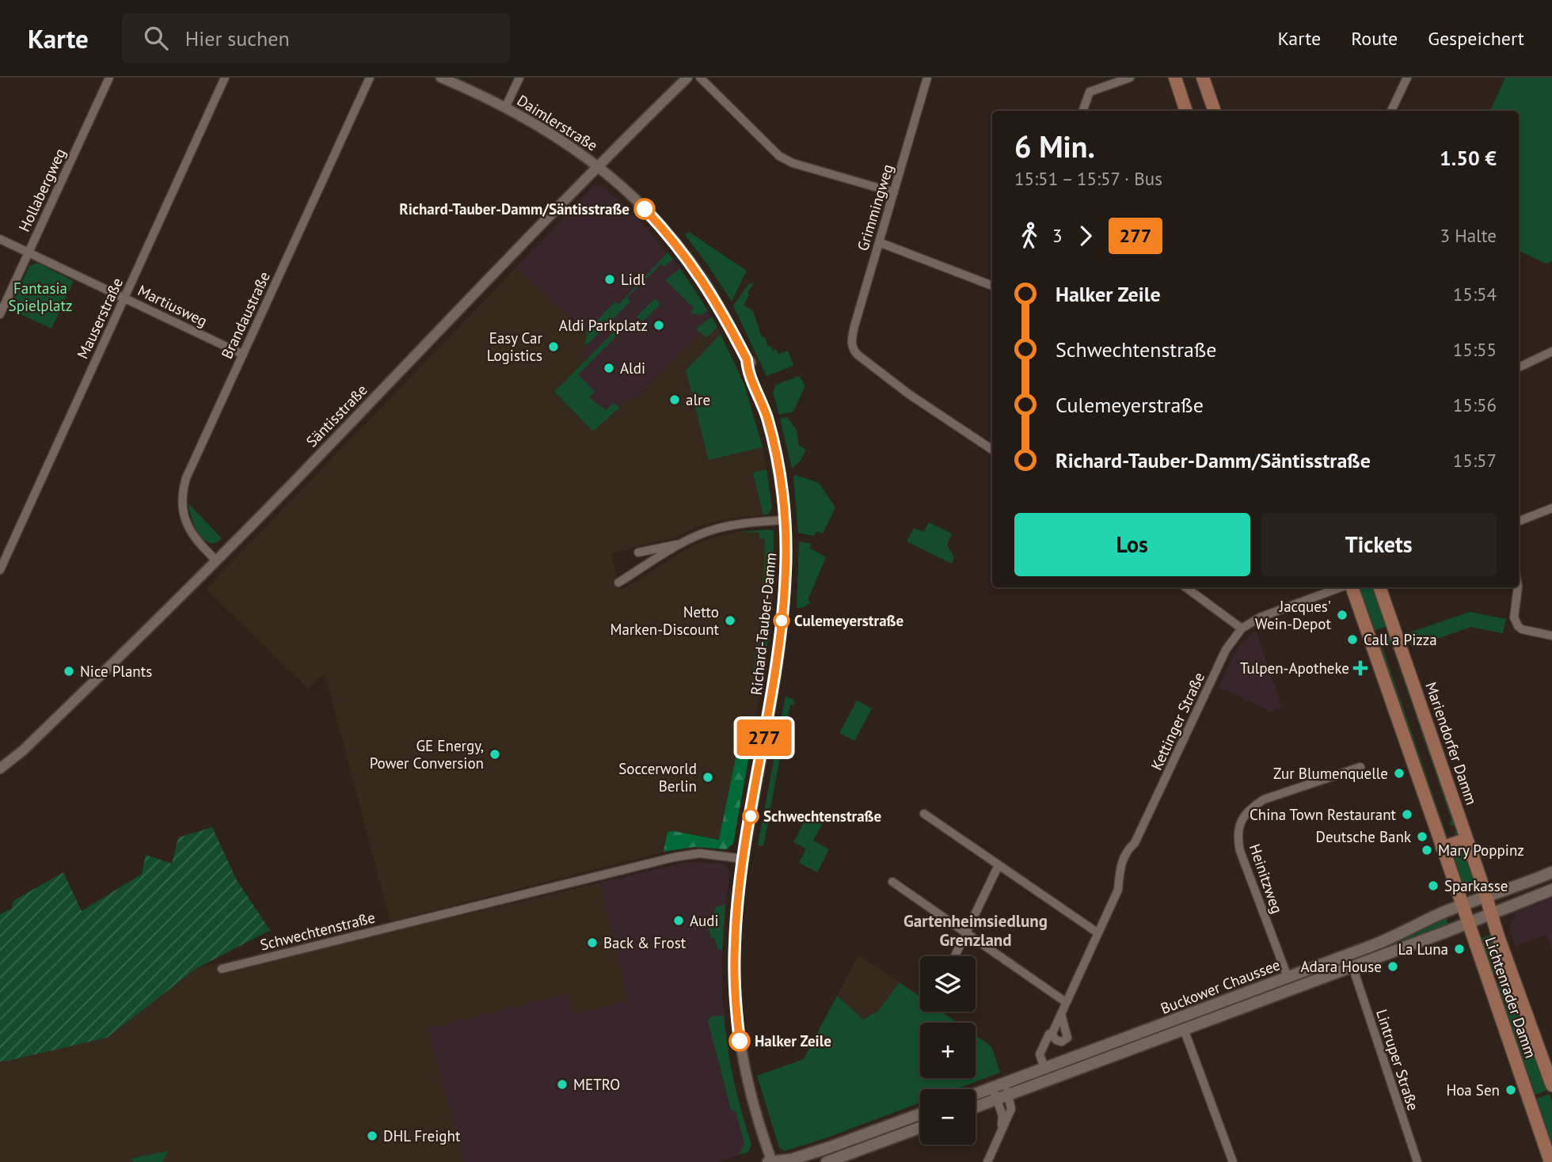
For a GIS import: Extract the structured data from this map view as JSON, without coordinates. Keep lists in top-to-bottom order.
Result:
{
  "streets": {
    "main road": ["Mariendorfer Damm", "Buckower Chaussee", "Lichtenrader Damm"],
    "street": [
      "Daimlerstraße",
      "Hollabergweg",
      "Grimmingweg",
      "Martiusweg",
      "Brandaustraße",
      "Mauserstraße",
      "Säntisstraße",
      "Richard-Tauber-Damm",
      "Kettinger Straße",
      "Heinitzweg",
      "Schwechtenstraße",
      "Lintruper Straße"
    ]
  },
  "crossings": [
    ["Daimlerstraße", "Säntisstraße"],
    ["Daimlerstraße", "Richard-Tauber-Damm"],
    ["Hollabergweg", "Martiusweg"],
    ["Martiusweg", "Brandaustraße"],
    ["Martiusweg", "Mauserstraße"],
    ["Brandaustraße", "Säntisstraße"],
    ["Säntisstraße", "Richard-Tauber-Damm"],
    ["Richard-Tauber-Damm", "Schwechtenstraße"],
    ["Kettinger Straße", "Buckower Chaussee"],
    ["Mariendorfer Damm", "Buckower Chaussee"],
    ["Mariendorfer Damm", "Lichtenrader Damm"],
    ["Heinitzweg", "Buckower Chaussee"],
    ["Buckower Chaussee", "Lichtenrader Damm"],
    ["Buckower Chaussee", "Lintruper Straße"]
  ],
  "districts": ["Gartenheimsiedlung Grenzland"],
  "parks": ["Fantasia Spielplatz"],
  "places": {
    "other": [
      "Richard-Tauber-Damm/Säntisstraße",
      "Lidl",
      "Aldi Parkplatz",
      "Easy Car Logistics",
      "Aldi",
      "alre",
      "Jacques' Wein-Depot",
      "Netto Marken-Discount",
      "Culemeyerstraße",
      "Call a Pizza",
      "Nice Plants",
      "GE Energy, Power Conversion",
      "Zur Blumenquelle",
      "Soccerworld Berlin",
      "China Town Restaurant",
      "Schwechtenstraße",
      "Deutsche Bank",
      "Mary Poppinz",
      "Sparkasse",
      "Audi",
      "Back & Frost",
      "La Luna",
      "Adara House",
      "Halker Zeile",
      "METRO",
      "Hoa Sen",
      "DHL Freight"
    ],
    "health": ["Tulpen-Apotheke"]
  },
  "lines": ["bus line 277"],
  "page": {
    "header": "Karte",
    "search": "Hier suchen",
    "nav": ["Karte", "Route", "Gespeichert"],
    "on_map": "277",
    "heading": ["6 Min.", "15:51 – 15:57 · Bus", "1.50 €"],
    "legs": ["3", "277", "3 Halte"],
    "list": [
      {
        "name": "Halker Zeile",
        "value": "15:54"
      },
      {
        "name": "Schwechtenstraße",
        "value": "15:55"
      },
      {
        "name": "Culemeyerstraße",
        "value": "15:56"
      },
      {
        "name": "Richard-Tauber-Damm/Säntisstraße",
        "value": "15:57"
      }
    ],
    "buttons": ["Los", "Tickets"],
    "map_buttons": ["+", "−"]
  }
}
